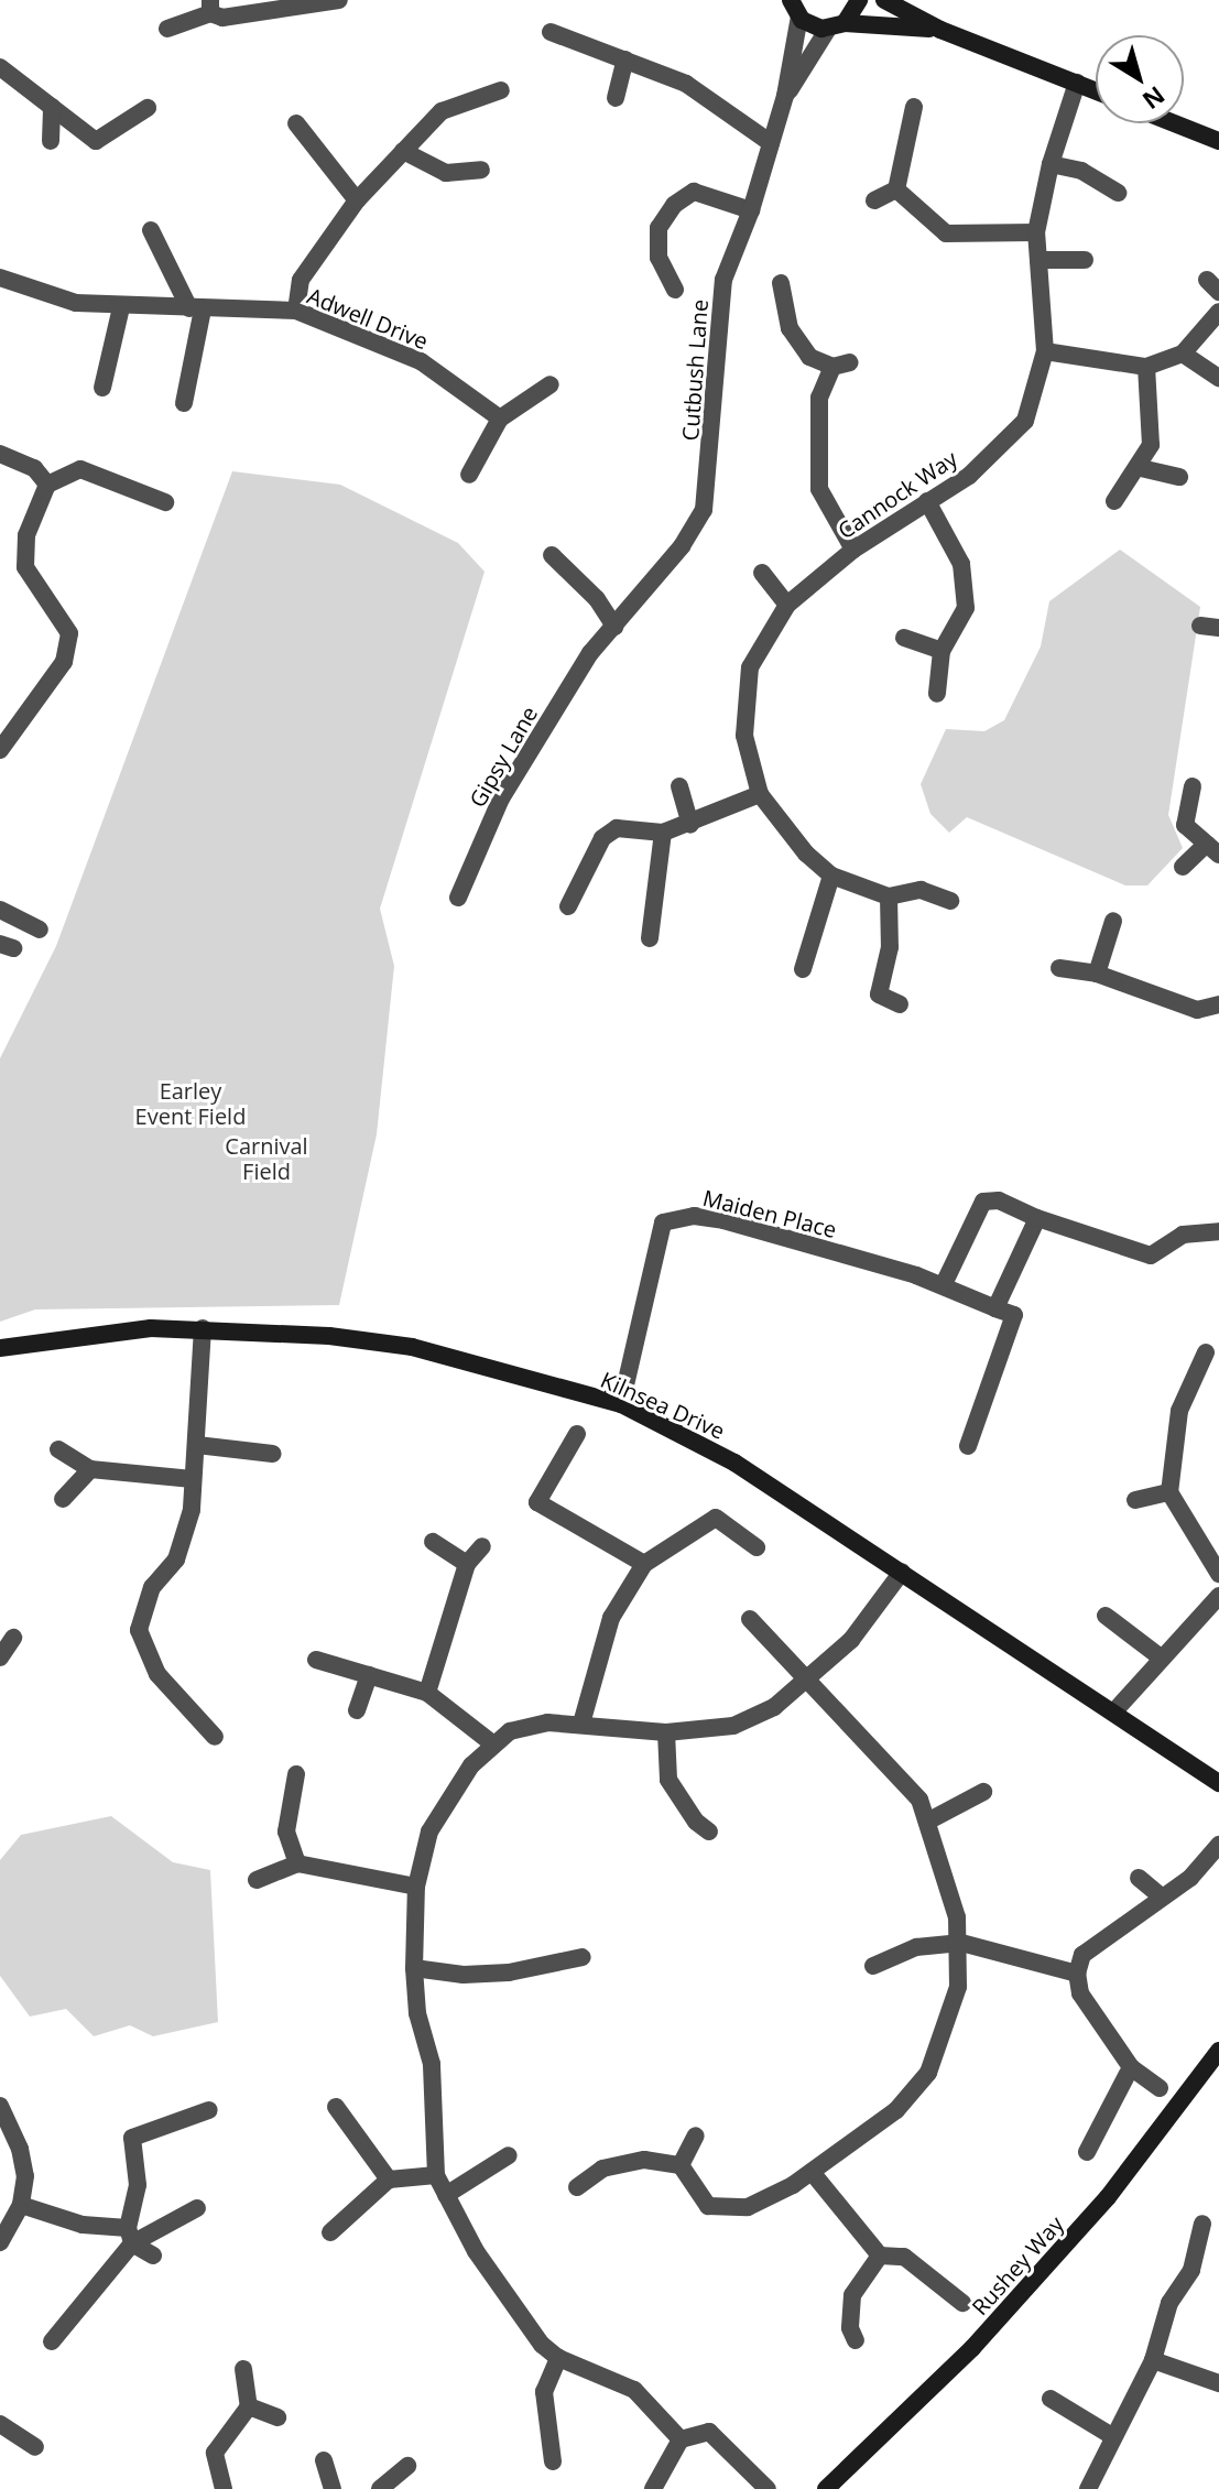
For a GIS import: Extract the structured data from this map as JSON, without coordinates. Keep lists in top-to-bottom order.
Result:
{
  "streets": {
    "street": [
      "Adwell Drive",
      "Cutbush Lane",
      "Cannock Way",
      "Gipsy Lane",
      "Maiden Place",
      "Kilnsea Drive",
      "Rushey Way"
    ]
  },
  "crossings": [
    ["Cutbush Lane", "Gipsy Lane"],
    ["Maiden Place", "Kilnsea Drive"]
  ],
  "parks": ["Earley Event Field", "Carnival Field"],
  "north": "bottom right"
}
